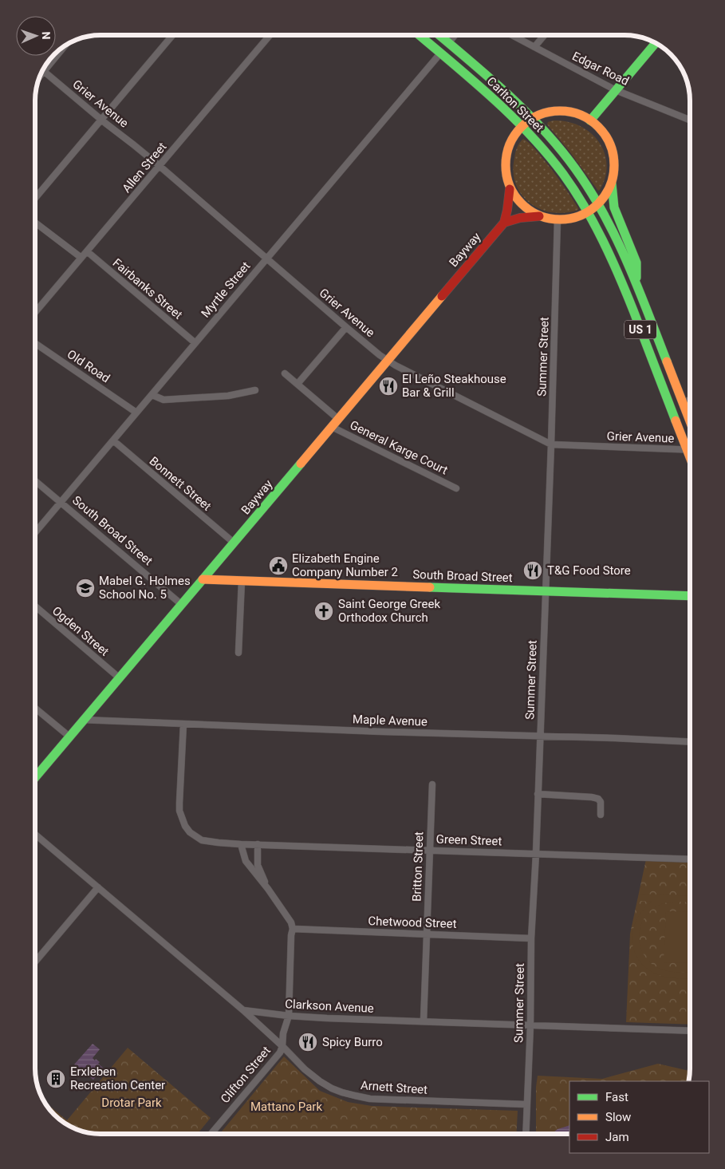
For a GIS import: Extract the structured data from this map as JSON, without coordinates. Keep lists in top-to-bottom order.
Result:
{
  "streets": {
    "main road": [
      "Carlton Street",
      "Bayway",
      "US 1",
      "South Broad Street"
    ],
    "street": [
      "Edgar Road",
      "Grier Avenue",
      "Allen Street",
      "Fairbanks Street",
      "Myrtle Street",
      "Summer Street",
      "Old Road",
      "General Karge Court",
      "Bonnett Street",
      "Ogden Street",
      "Maple Avenue",
      "Green Street",
      "Britton Street",
      "Chetwood Street",
      "Clarkson Avenue",
      "Clifton Street",
      "Arnett Street"
    ]
  },
  "crossings": [
    ["Grier Avenue", "Allen Street"],
    ["Grier Avenue", "Bayway"],
    ["Grier Avenue", "Myrtle Street"],
    ["Grier Avenue", "US 1"],
    ["Grier Avenue", "Summer Street"],
    ["Carlton Street", "Myrtle Street"],
    ["Carlton Street", "US 1"],
    ["Allen Street", "Fairbanks Street"],
    ["Bayway", "General Karge Court"],
    ["Bayway", "Bonnett Street"],
    ["Bayway", "South Broad Street"],
    ["Bayway", "Ogden Street"],
    ["Bayway", "Maple Avenue"],
    ["Fairbanks Street", "Myrtle Street"],
    ["Myrtle Street", "Old Road"],
    ["Myrtle Street", "Bonnett Street"],
    ["Myrtle Street", "South Broad Street"],
    ["Summer Street", "South Broad Street"],
    ["Summer Street", "Maple Avenue"],
    ["Summer Street", "Green Street"],
    ["Summer Street", "Chetwood Street"],
    ["Summer Street", "Clarkson Avenue"],
    ["Summer Street", "Arnett Street"],
    ["Maple Avenue", "Green Street"],
    ["Green Street", "Britton Street"],
    ["Britton Street", "Chetwood Street"],
    ["Britton Street", "Clarkson Avenue"],
    ["Chetwood Street", "Clifton Street"],
    ["Clarkson Avenue", "Clifton Street"],
    ["Clarkson Avenue", "Arnett Street"],
    ["Clifton Street", "Arnett Street"]
  ],
  "parks": ["Drotar Park", "Mattano Park"],
  "places": {
    "restaurant": ["El Leño Steakhouse Bar & Grill", "T&G Food Store", "Spicy Burro"],
    "public building": ["Elizabeth Engine Company Number 2"],
    "school or university": ["Mabel G. Holmes School No. 5"],
    "church": ["Saint George Greek Orthodox Church"],
    "building": ["Erxleben Recreation Center"]
  },
  "legend": ["Fast", "Slow", "Jam"],
  "north": "right"
}
